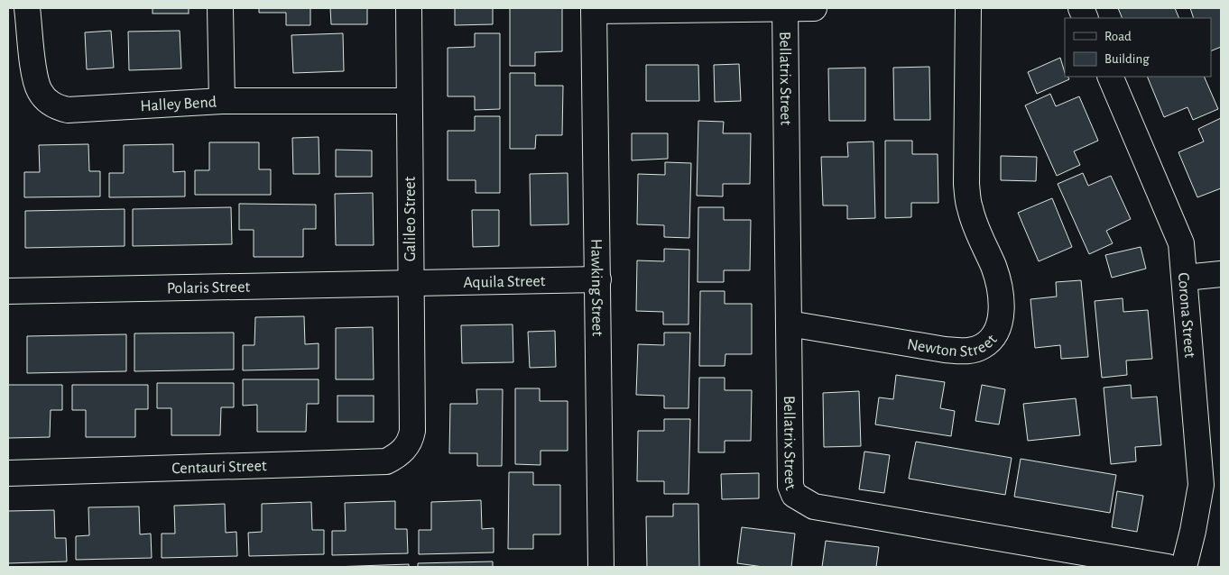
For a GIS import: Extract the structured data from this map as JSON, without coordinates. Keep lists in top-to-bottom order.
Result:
{
  "streets": {
    "street": [
      "Bellatrix Street",
      "Halley Bend",
      "Galileo Street",
      "Aquila Street",
      "Polaris Street",
      "Hawking Street",
      "Corona Street",
      "Newton Street",
      "Centauri Street"
    ]
  },
  "crossings": [
    ["Bellatrix Street", "Newton Street"],
    ["Halley Bend", "Galileo Street"],
    ["Galileo Street", "Aquila Street"],
    ["Galileo Street", "Polaris Street"],
    ["Galileo Street", "Centauri Street"],
    ["Aquila Street", "Polaris Street"],
    ["Aquila Street", "Hawking Street"]
  ],
  "legend": ["Road", "Building"]
}
